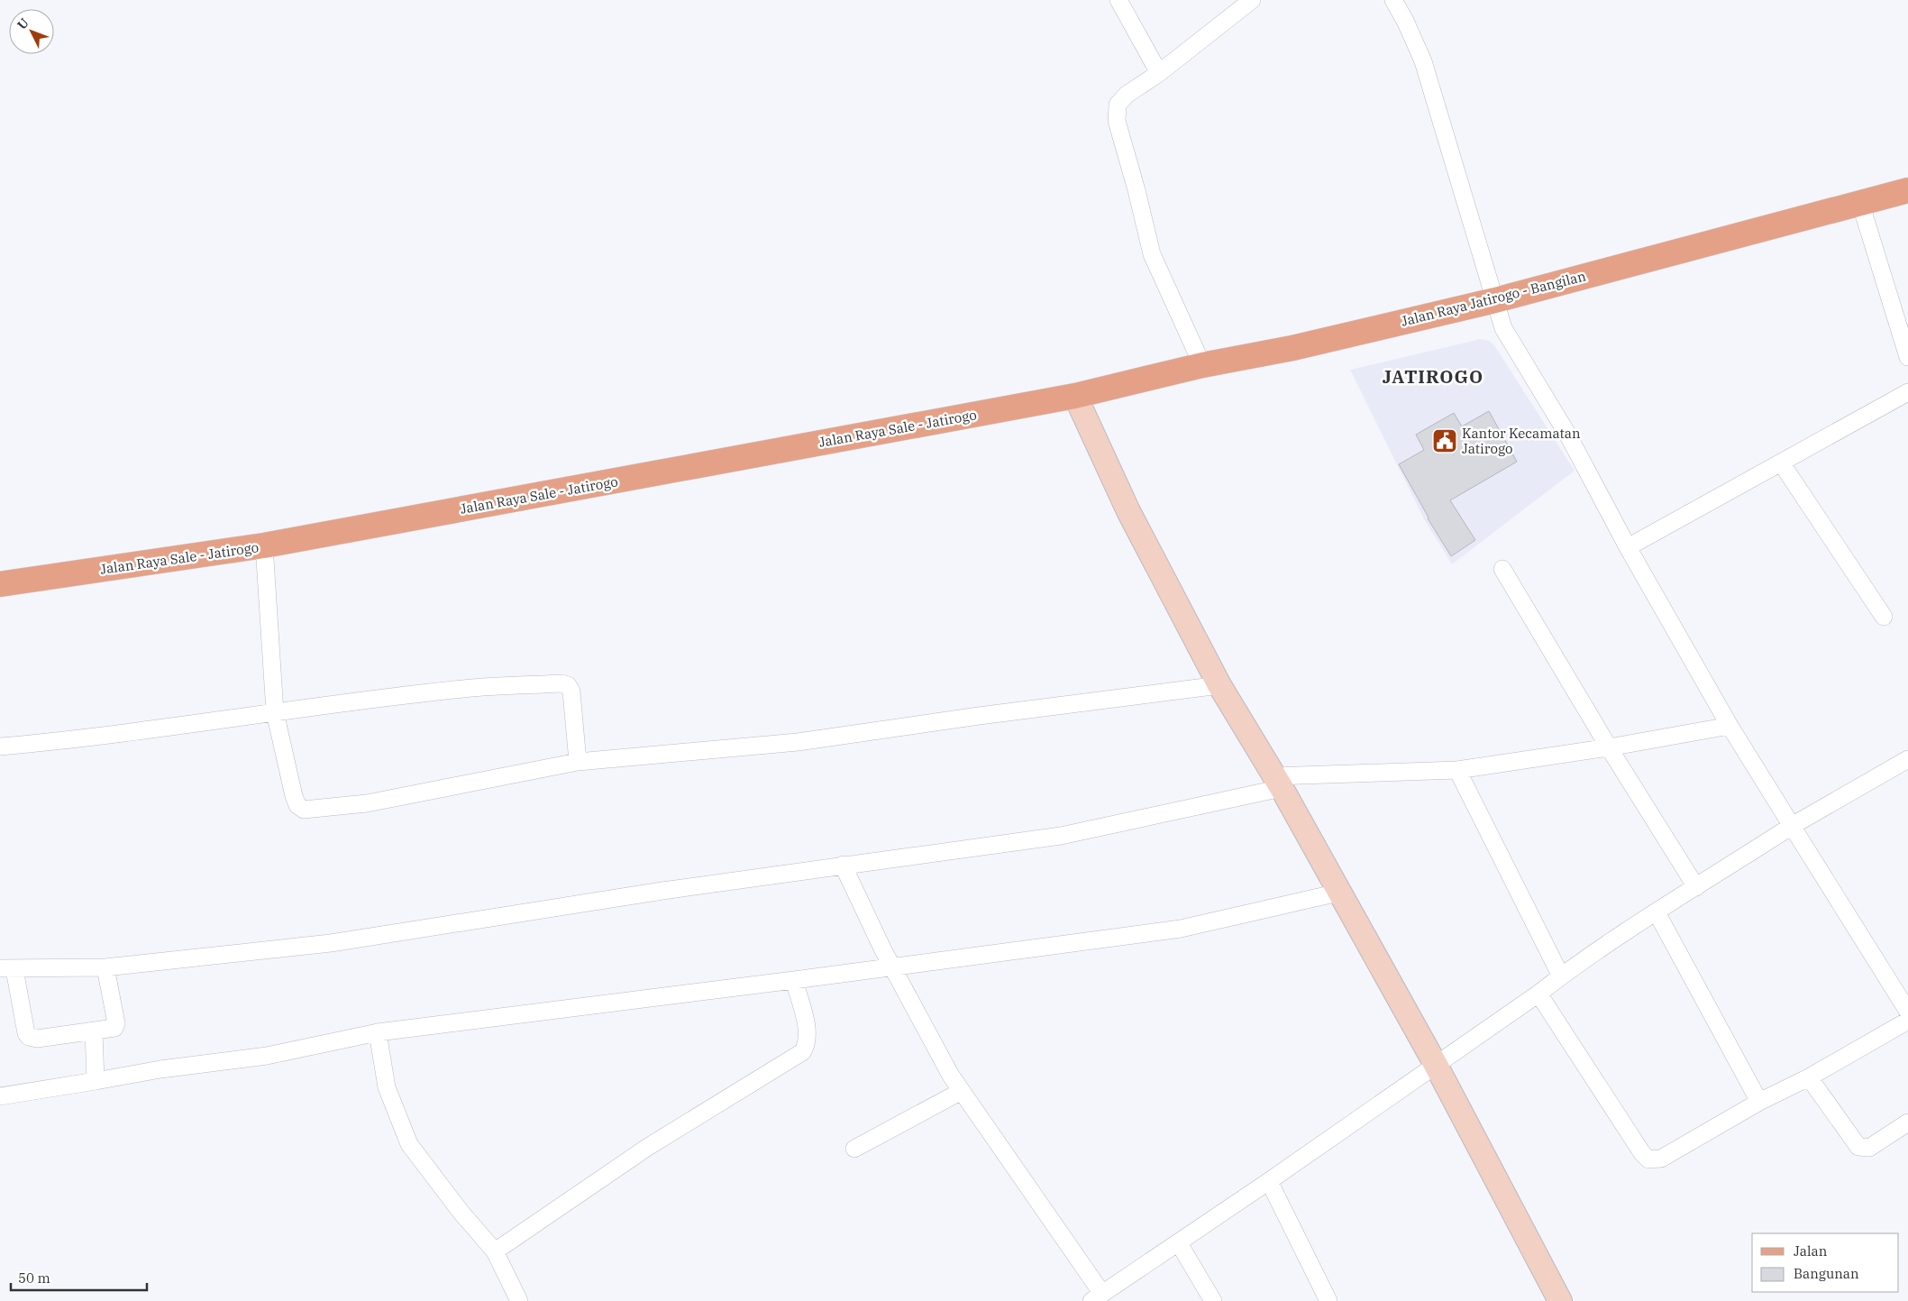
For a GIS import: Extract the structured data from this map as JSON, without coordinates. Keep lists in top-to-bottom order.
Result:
{
  "streets": {
    "main road": ["Jalan Raya Jatirogo - Bangilan", "Jalan Raya Sale - Jatirogo"]
  },
  "crossings": [
    ["Jalan Raya Jatirogo - Bangilan", "Jalan Raya Sale - Jatirogo"]
  ],
  "districts": ["JATIROGO"],
  "places": {
    "public building": ["Kantor Kecamatan Jatirogo"]
  },
  "legend": ["Jalan", "Bangunan"],
  "scale_bar": "50 m",
  "north": "top left"
}
